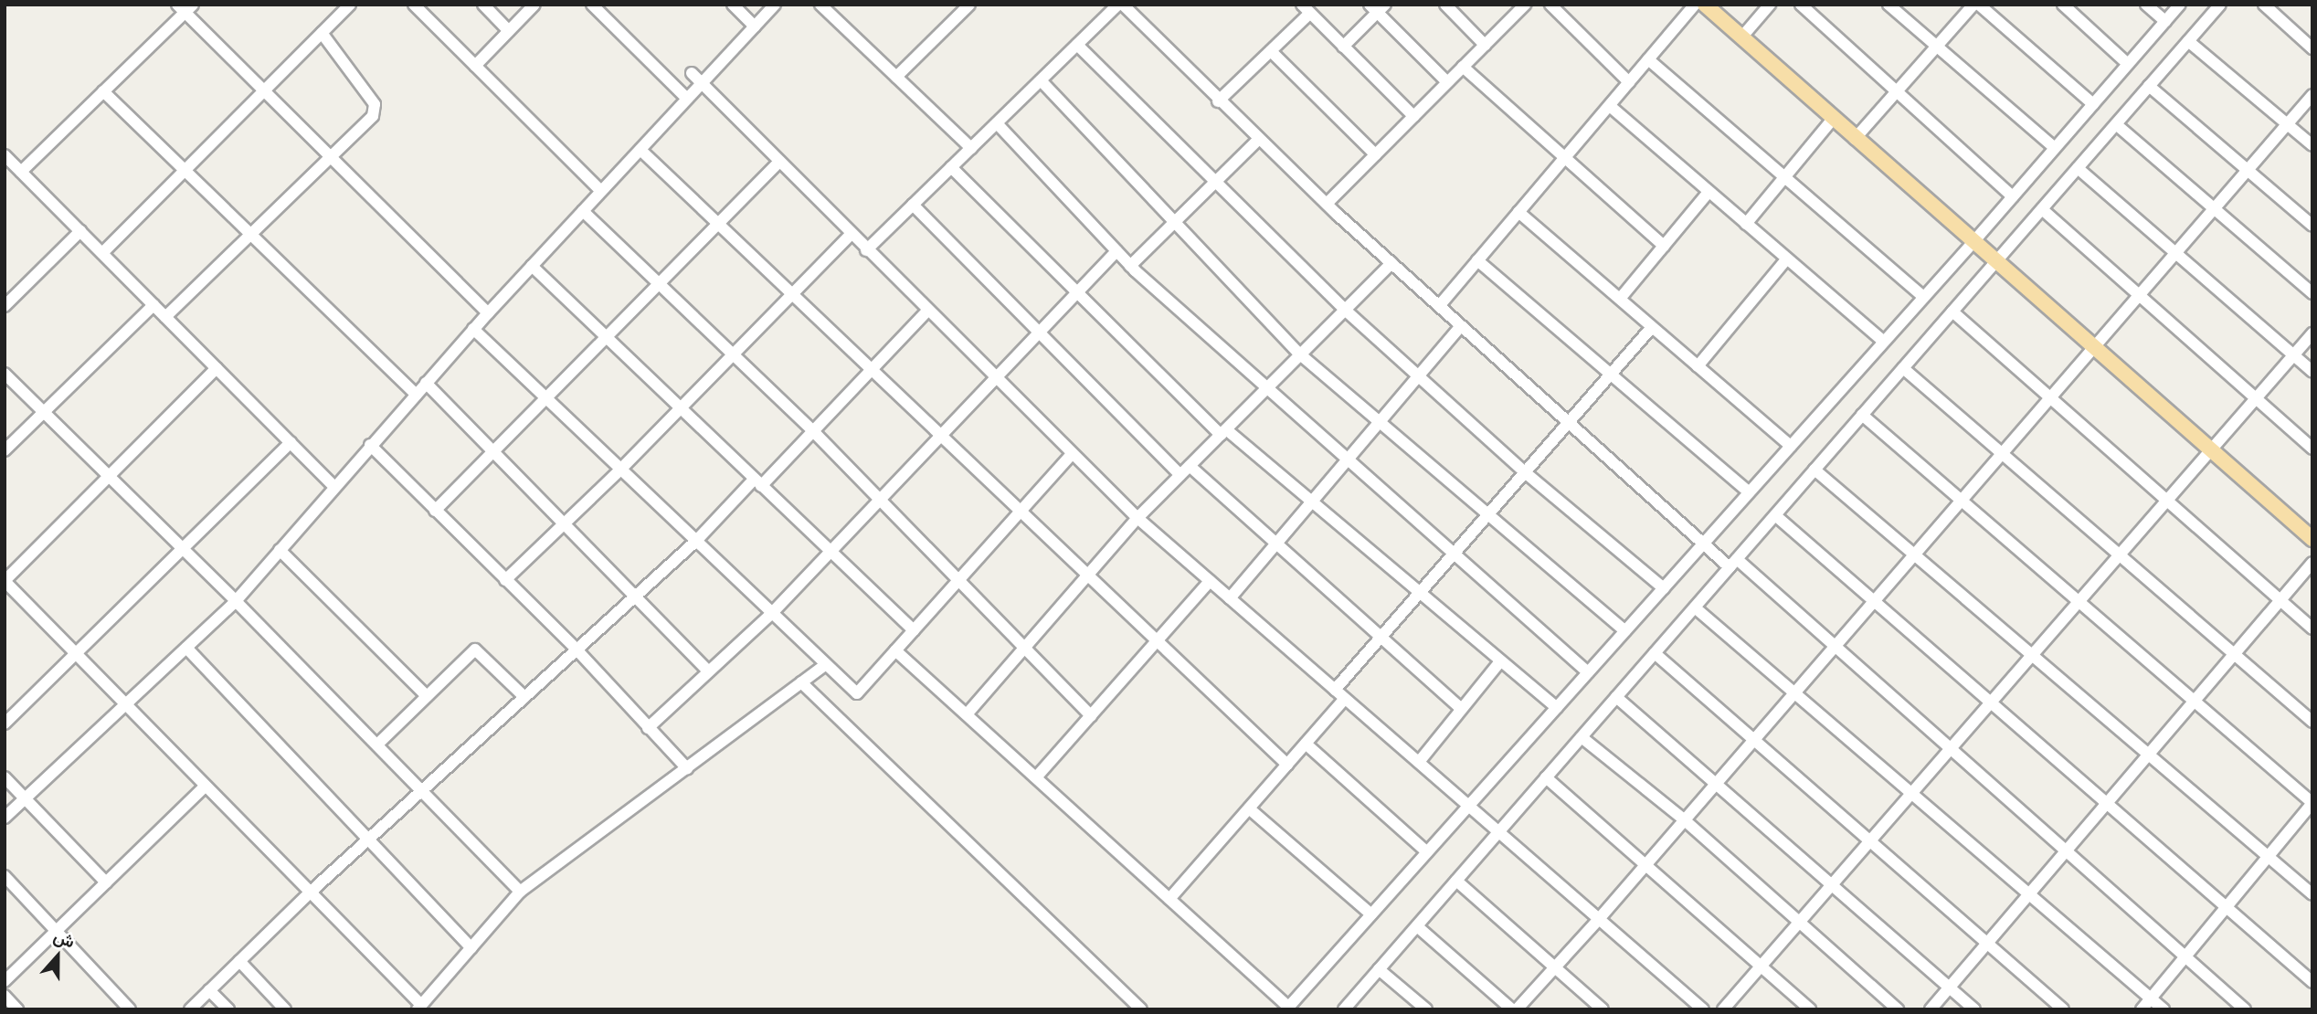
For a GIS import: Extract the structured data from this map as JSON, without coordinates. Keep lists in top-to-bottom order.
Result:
{
  "north": "top"
}
